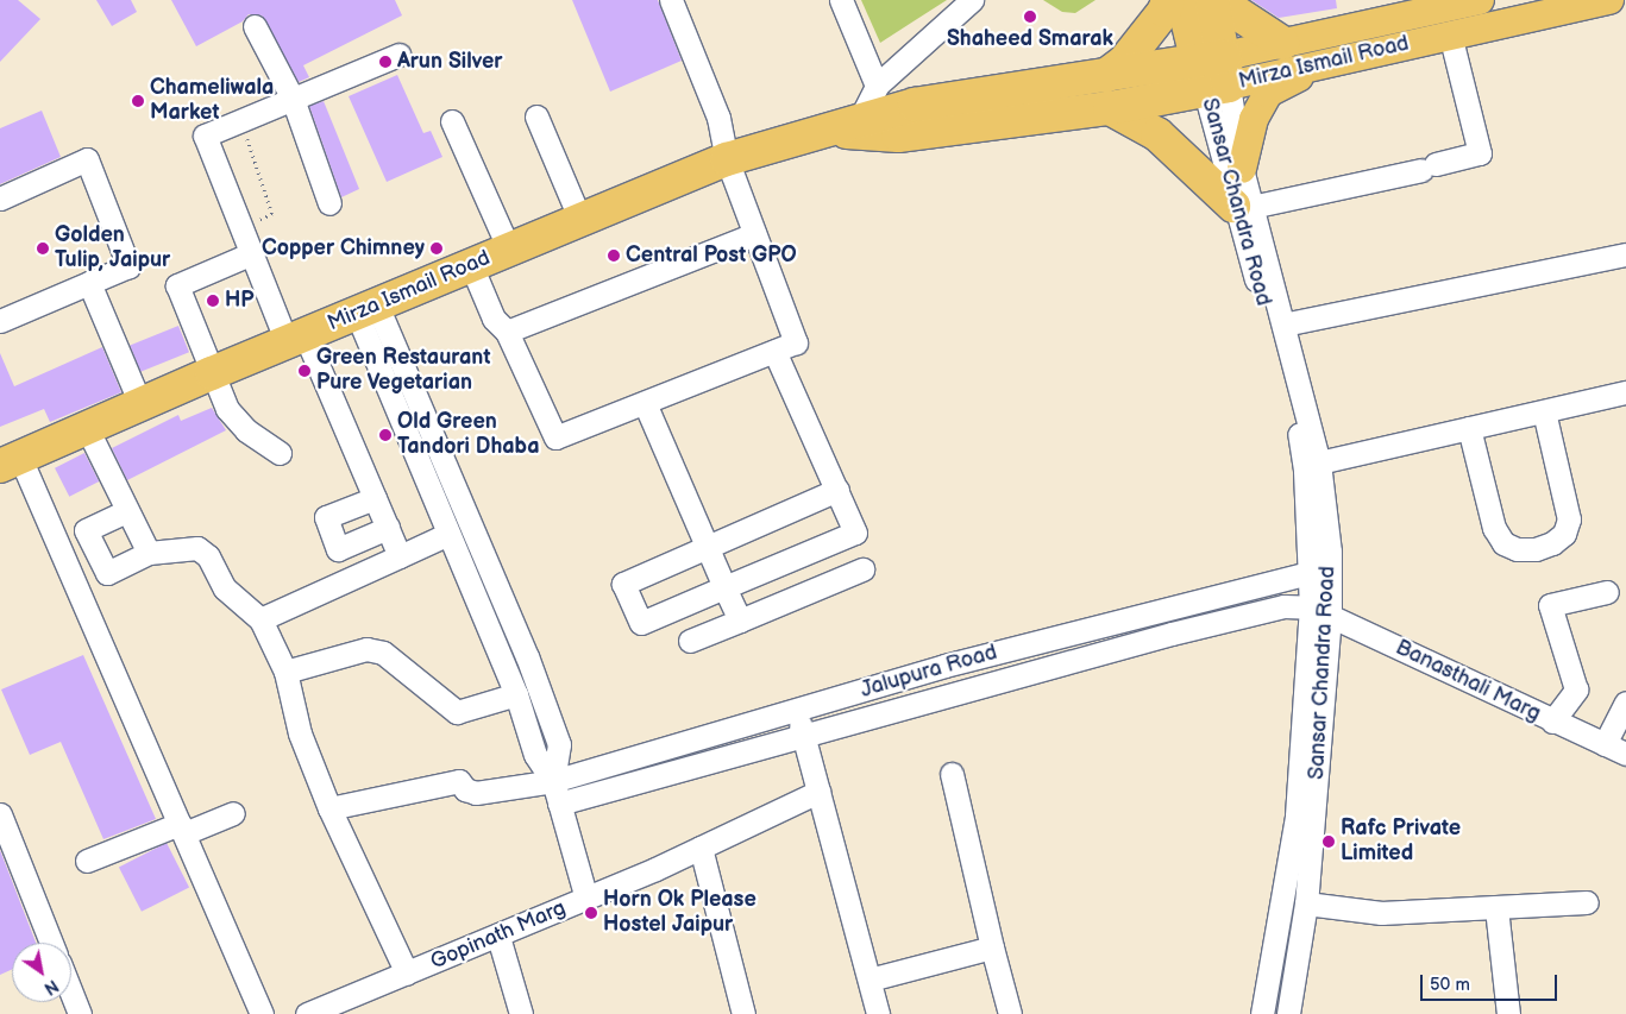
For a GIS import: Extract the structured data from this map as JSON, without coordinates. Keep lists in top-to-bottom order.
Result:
{
  "streets": {
    "highway": ["Mirza Ismail Road"],
    "street": [
      "Sansar Chandra Road",
      "Jalupura Road",
      "Banasthali Marg",
      "Gopinath Marg"
    ]
  },
  "crossings": [
    ["Mirza Ismail Road", "Sansar Chandra Road"],
    ["Sansar Chandra Road", "Jalupura Road"],
    ["Sansar Chandra Road", "Banasthali Marg"],
    ["Jalupura Road", "Banasthali Marg"]
  ],
  "places": [
    "Shaheed Smarak",
    "Arun Silver",
    "Chameliwala Market",
    "Golden Tulip, Jaipur",
    "Copper Chimney",
    "Central Post GPO",
    "HP",
    "Green Restaurant Pure Vegetarian",
    "Old Green Tandori Dhaba",
    "Rafc Private Limited",
    "Horn Ok Please Hostel Jaipur"
  ],
  "scale_bar": "50 m",
  "north": "bottom right"
}
